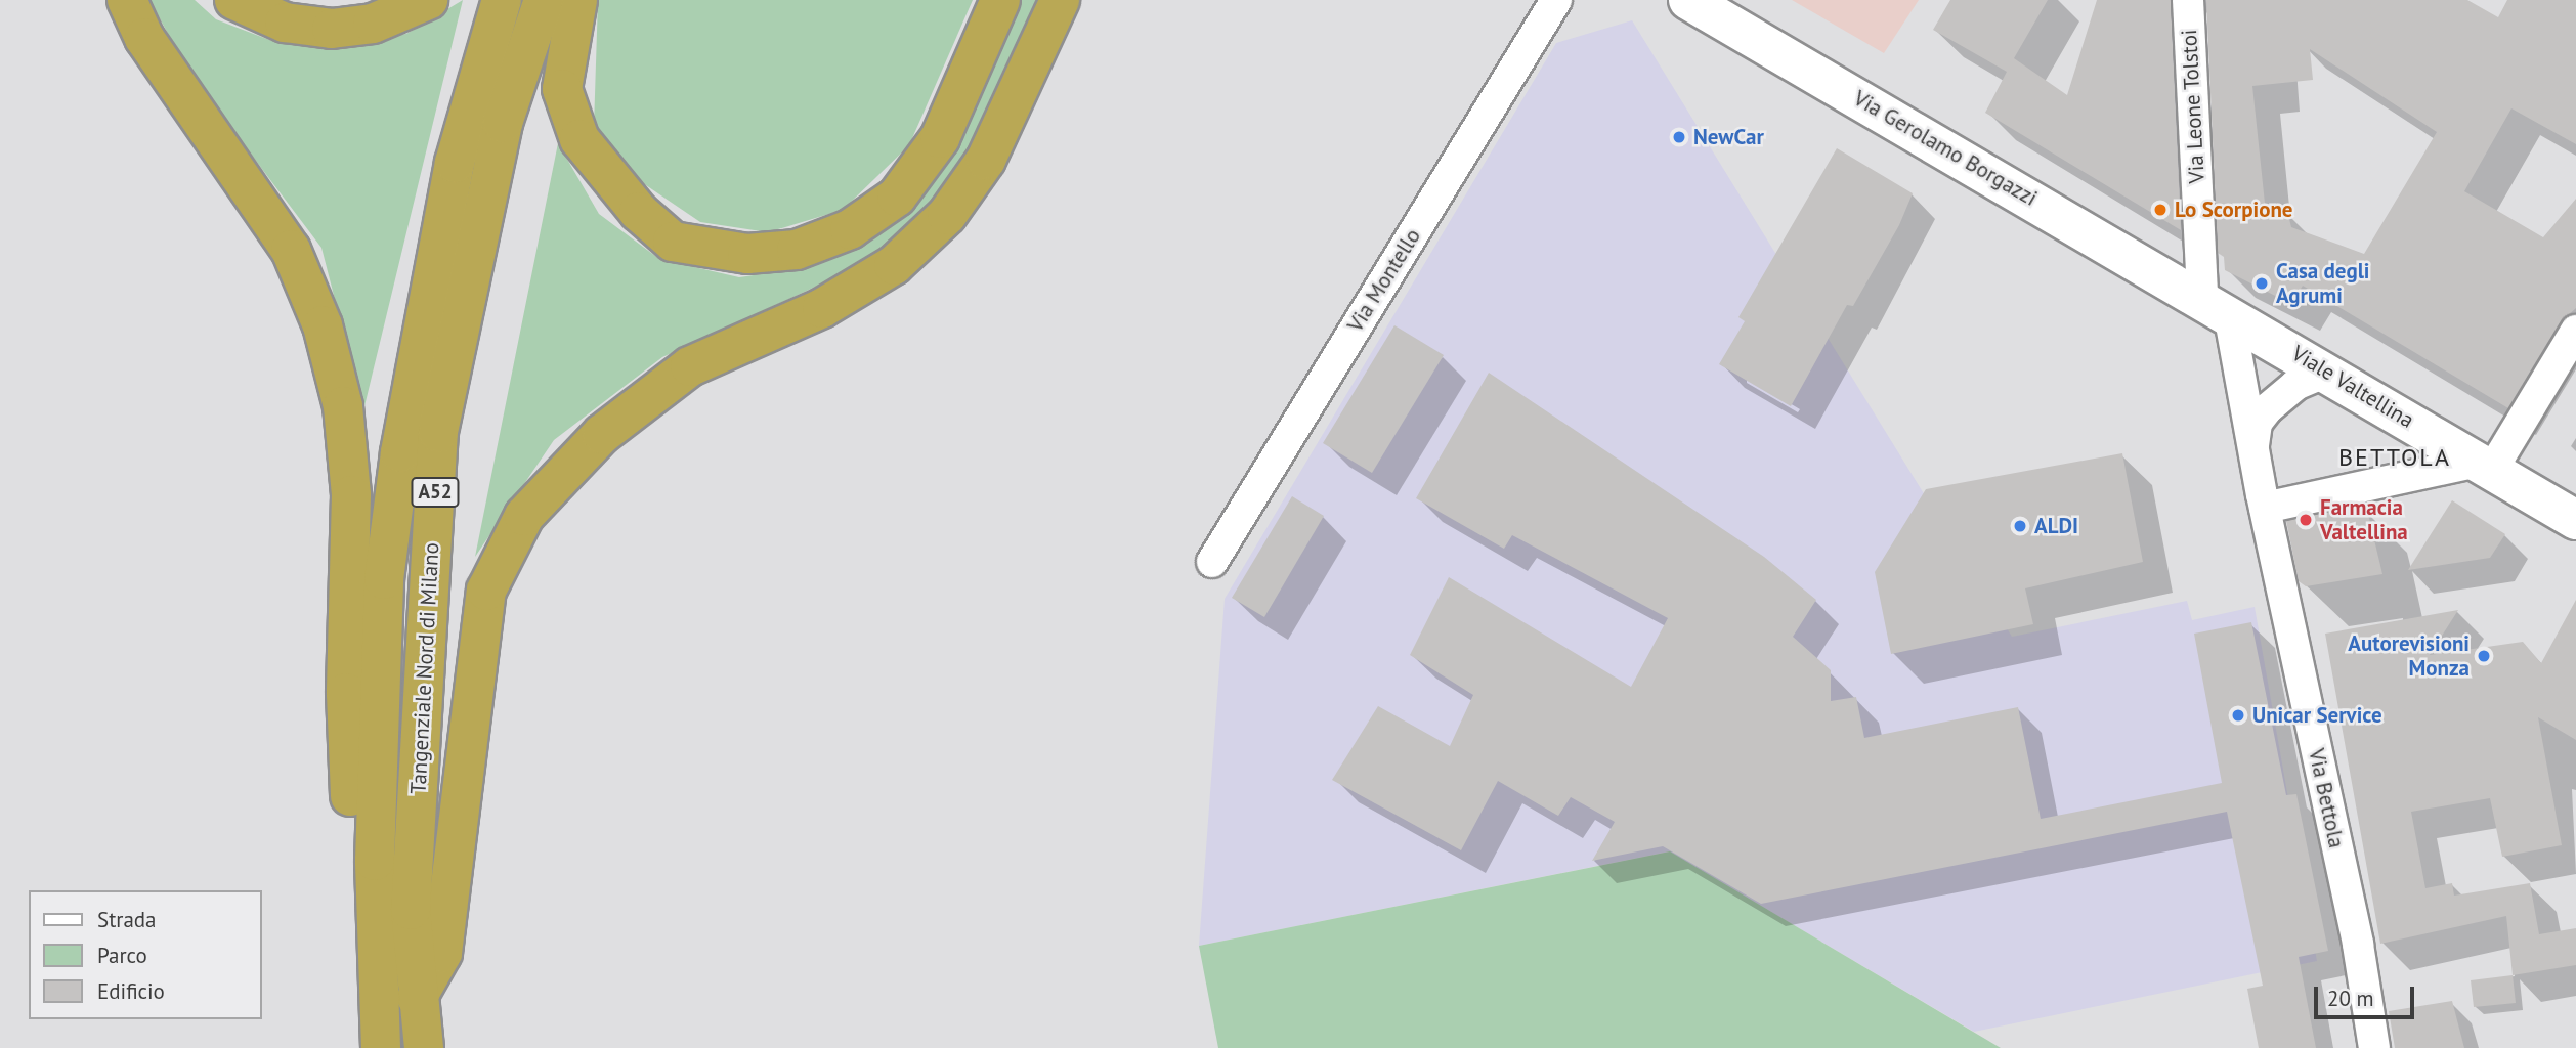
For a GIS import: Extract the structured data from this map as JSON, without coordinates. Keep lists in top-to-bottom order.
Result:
{
  "streets": {
    "highway": ["A52", "Tangenziale Nord di Milano"],
    "main road": ["Via Gerolamo Borgazzi", "Viale Valtellina"],
    "street": ["Via Leone Tolstoi", "Via Montello", "Via Bettola"]
  },
  "crossings": [
    ["Via Leone Tolstoi", "Via Gerolamo Borgazzi"],
    ["Via Leone Tolstoi", "Viale Valtellina"],
    ["Via Leone Tolstoi", "Via Bettola"],
    ["Via Gerolamo Borgazzi", "Viale Valtellina"],
    ["Via Gerolamo Borgazzi", "Via Bettola"],
    ["Viale Valtellina", "Via Bettola"]
  ],
  "districts": ["BETTOLA"],
  "places": [
    "NewCar",
    "Lo Scorpione",
    "Casa degli Agrumi",
    "Farmacia Valtellina",
    "ALDI",
    "Autorevisioni Monza",
    "Unicar Service"
  ],
  "legend": ["Strada", "Parco", "Edificio"],
  "scale_bar": "20 m"
}
